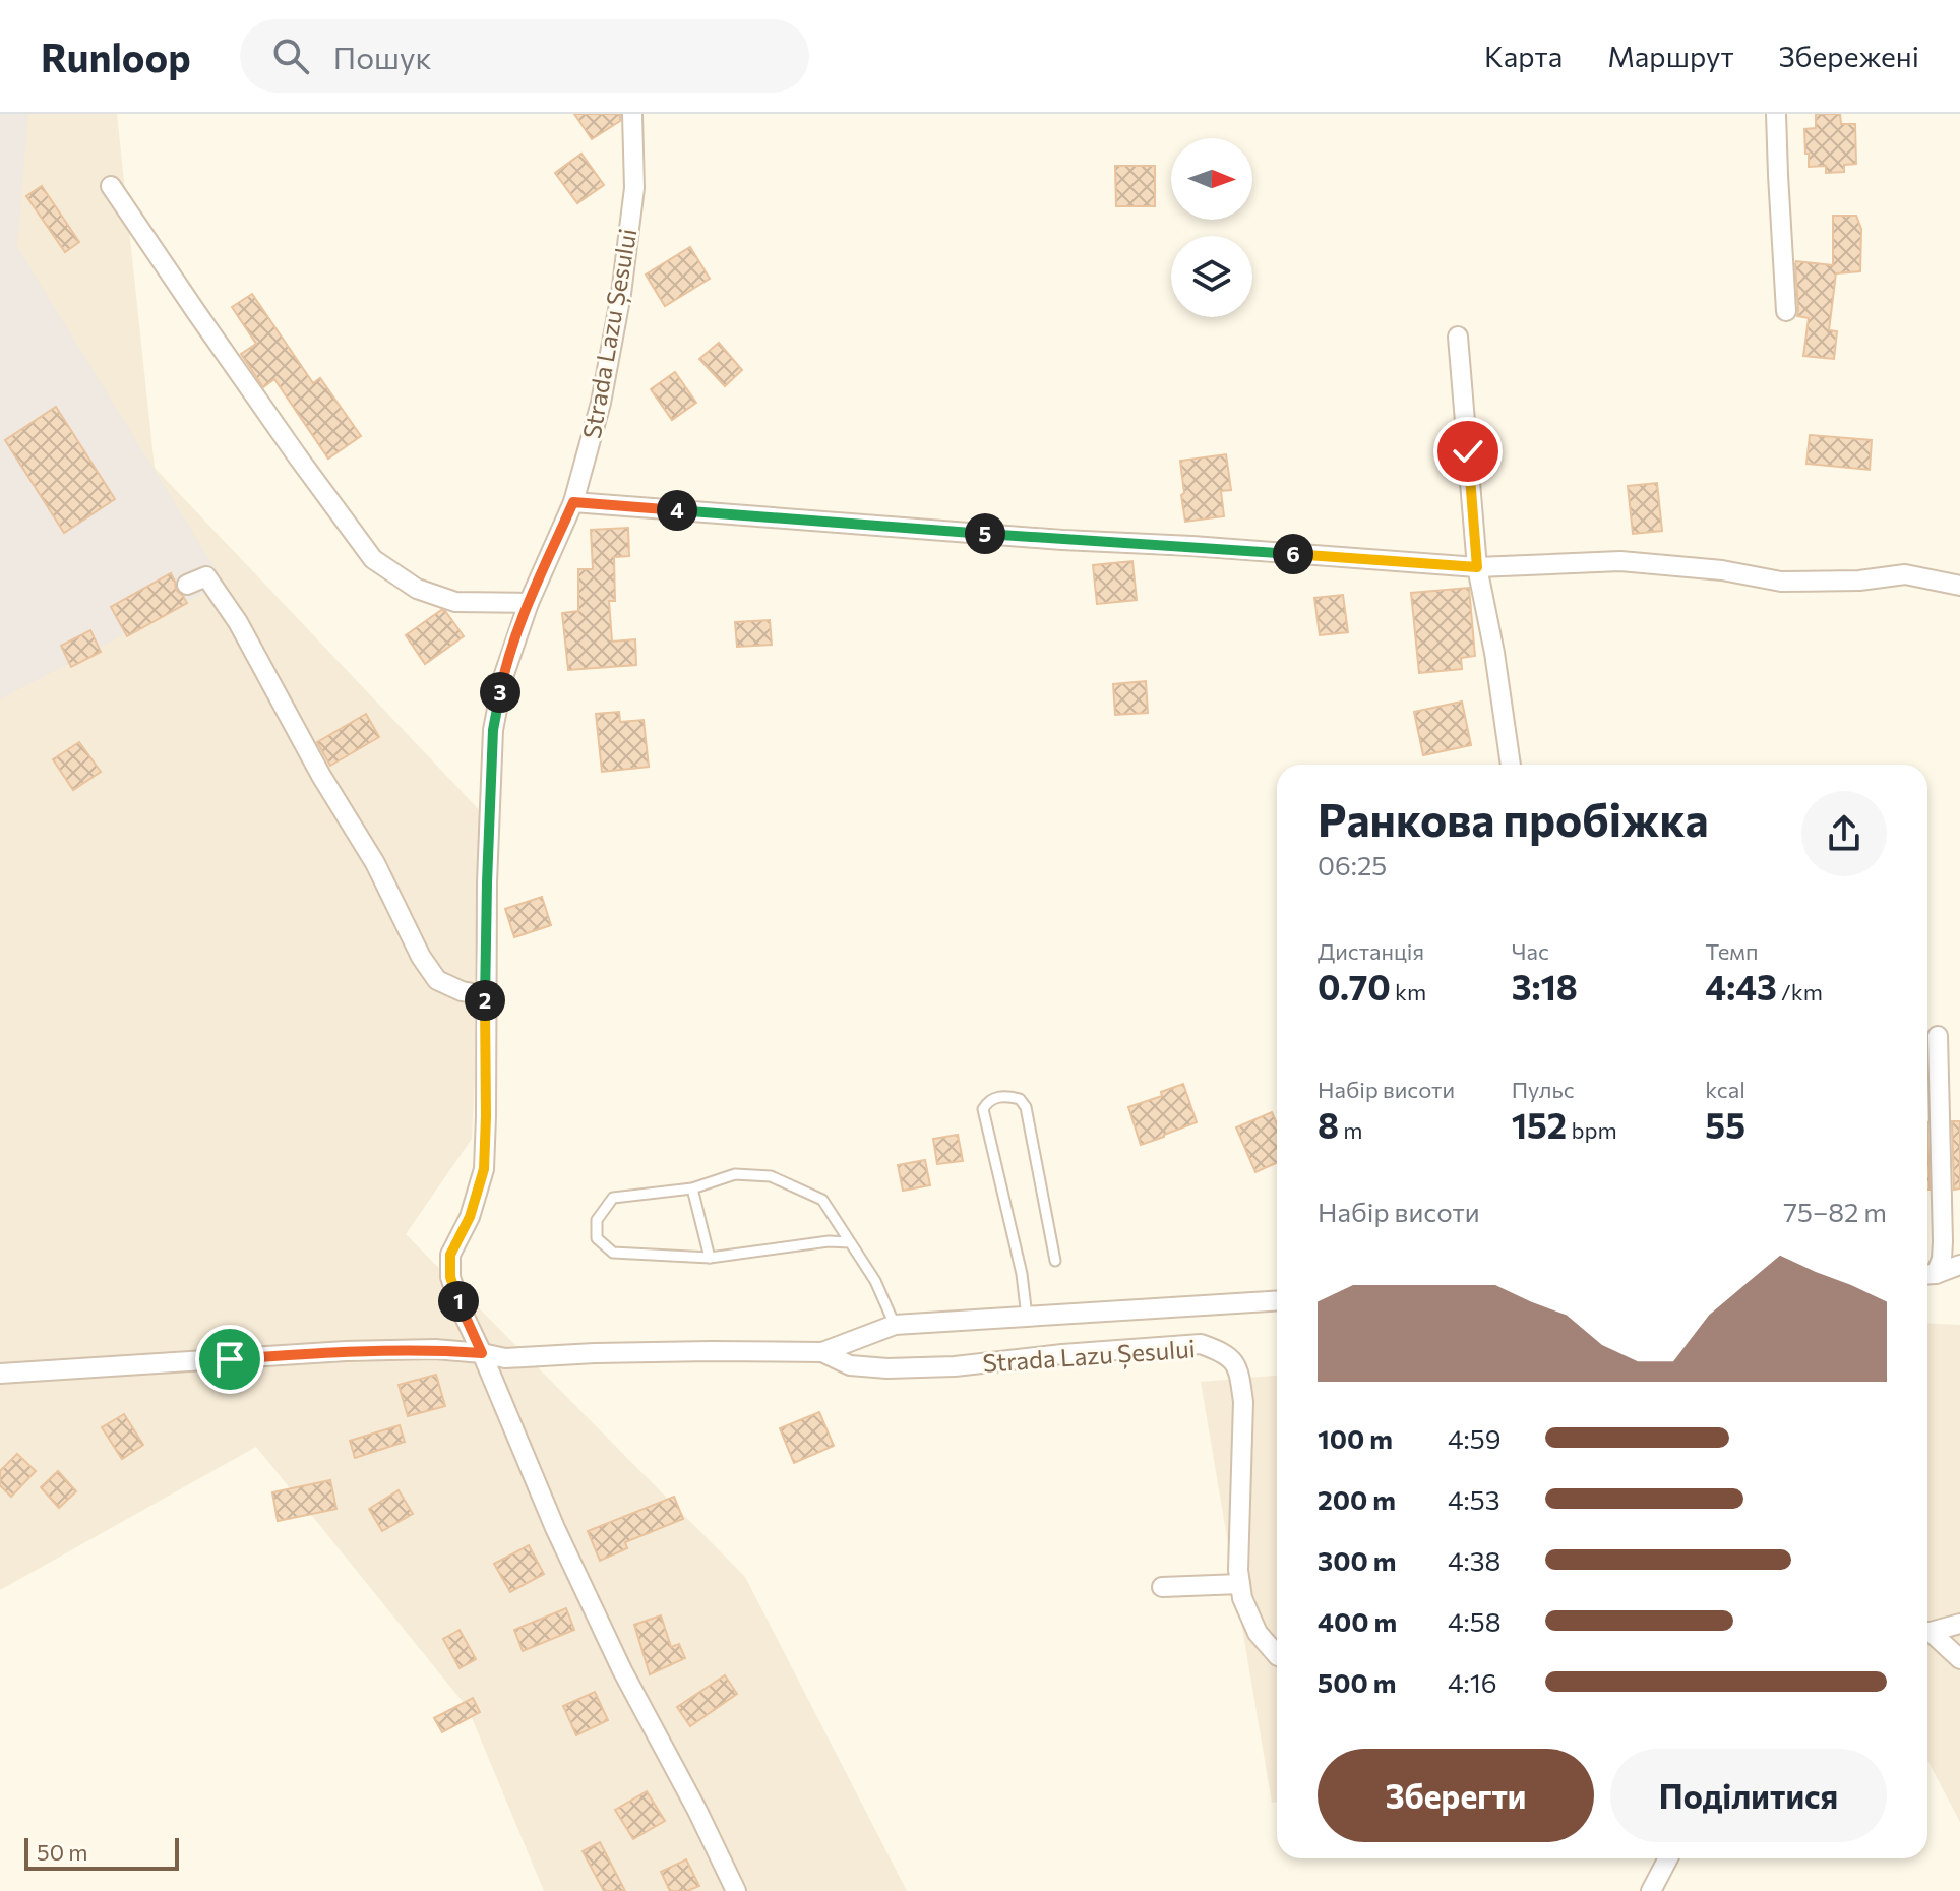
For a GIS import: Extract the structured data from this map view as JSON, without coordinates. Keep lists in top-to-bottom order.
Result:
{
  "streets": {
    "street": ["Strada Lazu Șesului"]
  },
  "scale_bar": "50 m",
  "north": "right",
  "page": {
    "header": "Runloop",
    "search": "Пошук",
    "nav": ["Карта", "Маршрут", "Збережені"],
    "pins": [
      "4",
      "5",
      "6",
      "3",
      "2",
      "1"
    ],
    "heading": ["Ранкова пробіжка", "06:25"],
    "stats": [
      ["Дистанція", "0.70 km"],
      ["Час", "3:18"],
      ["Темп", "4:43 /km"],
      ["Набір висоти", "8 m"],
      ["Пульс", "152 bpm"],
      ["kcal", "55"]
    ],
    "chart": ["Набір висоти", "75–82 m"],
    "list": [
      {
        "name": "100 m",
        "note": "4:59"
      },
      {
        "name": "200 m",
        "note": "4:53"
      },
      {
        "name": "300 m",
        "note": "4:38"
      },
      {
        "name": "400 m",
        "note": "4:58"
      },
      {
        "name": "500 m",
        "note": "4:16"
      }
    ],
    "buttons": ["Зберегти", "Поділитися"],
    "scale": "50 m"
  }
}
